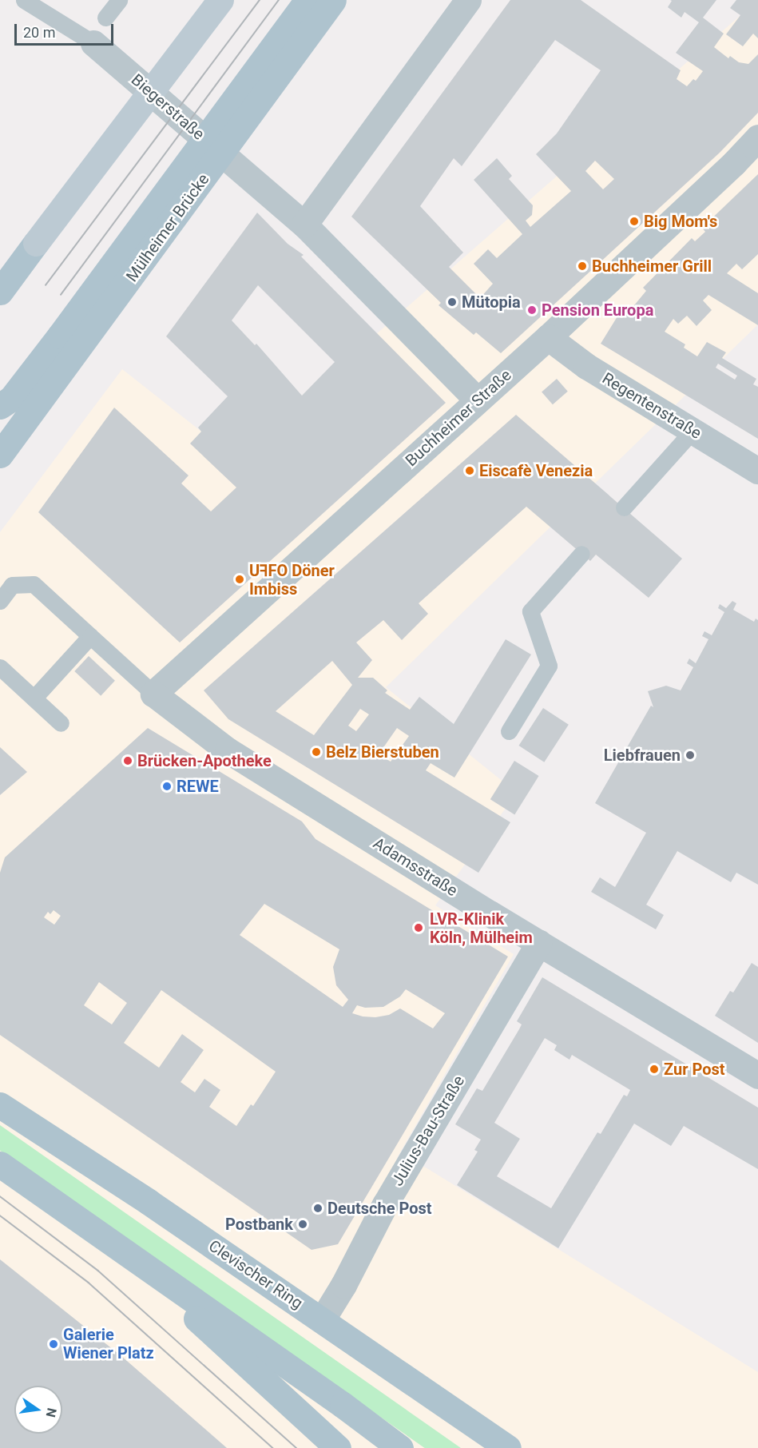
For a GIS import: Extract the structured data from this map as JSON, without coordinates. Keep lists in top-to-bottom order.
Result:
{
  "streets": {
    "main road": ["Mülheimer Brücke", "Clevischer Ring"],
    "street": [
      "Biegerstraße",
      "Regentenstraße",
      "Buchheimer Straße",
      "Adamsstraße",
      "Julius-Bau-Straße"
    ]
  },
  "crossings": [
    ["Biegerstraße", "Buchheimer Straße"],
    ["Regentenstraße", "Buchheimer Straße"],
    ["Buchheimer Straße", "Adamsstraße"],
    ["Adamsstraße", "Julius-Bau-Straße"],
    ["Julius-Bau-Straße", "Clevischer Ring"]
  ],
  "places": [
    "Big Mom's",
    "Buchheimer Grill",
    "Mütopia",
    "Pension Europa",
    "Eiscafè Venezia",
    "UꟻFO Döner Imbiss",
    "Belz Bierstuben",
    "Liebfrauen",
    "Brücken-Apotheke",
    "REWE",
    "LVR-Klinik Köln, Mülheim",
    "Zur Post",
    "Deutsche Post",
    "Postbank",
    "Galerie Wiener Platz"
  ],
  "scale_bar": "20 m",
  "north": "right"
}
